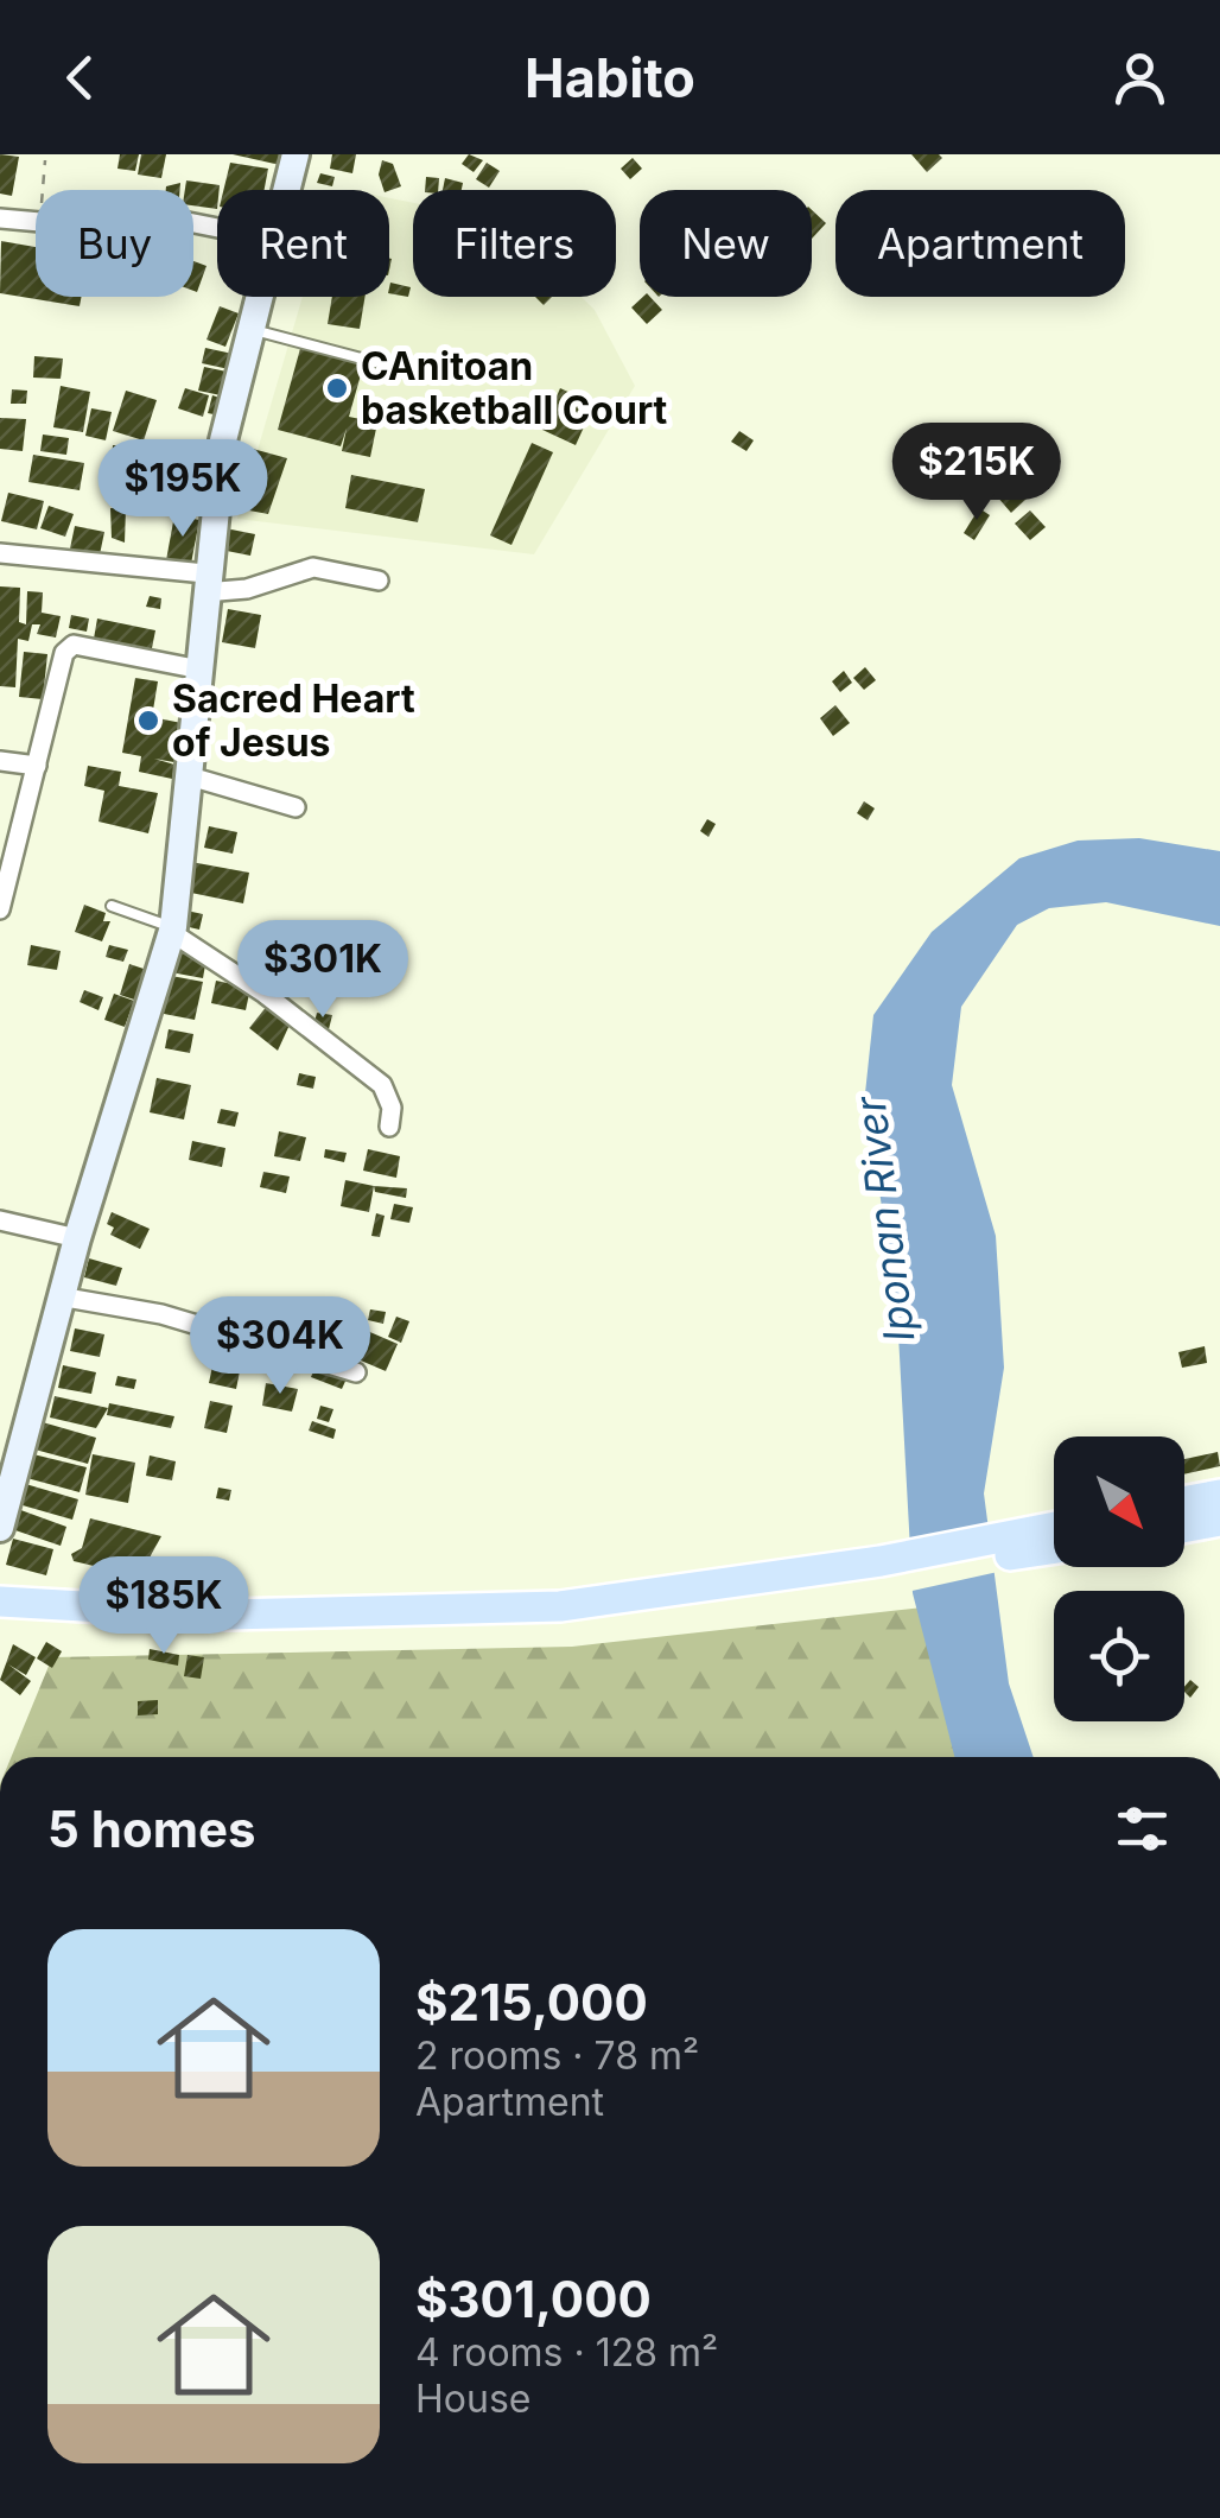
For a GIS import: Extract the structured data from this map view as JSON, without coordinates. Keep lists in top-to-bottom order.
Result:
{
  "water": ["Iponan River"],
  "places": ["CAnitoan basketball Court", "Sacred Heart of Jesus"],
  "north": "bottom right",
  "page": {
    "header": "Habito",
    "chip": [
      "Buy",
      "Rent",
      "Filters",
      "New",
      "Apartment"
    ],
    "price": [
      "$215K",
      "$195K",
      "$301K",
      "$304K",
      "$185K"
    ],
    "heading": "5 homes",
    "list": [
      {
        "name": "$215,000",
        "note": "2 rooms · 78 m² · Apartment"
      },
      {
        "name": "$301,000",
        "note": "4 rooms · 128 m² · House"
      }
    ]
  }
}
